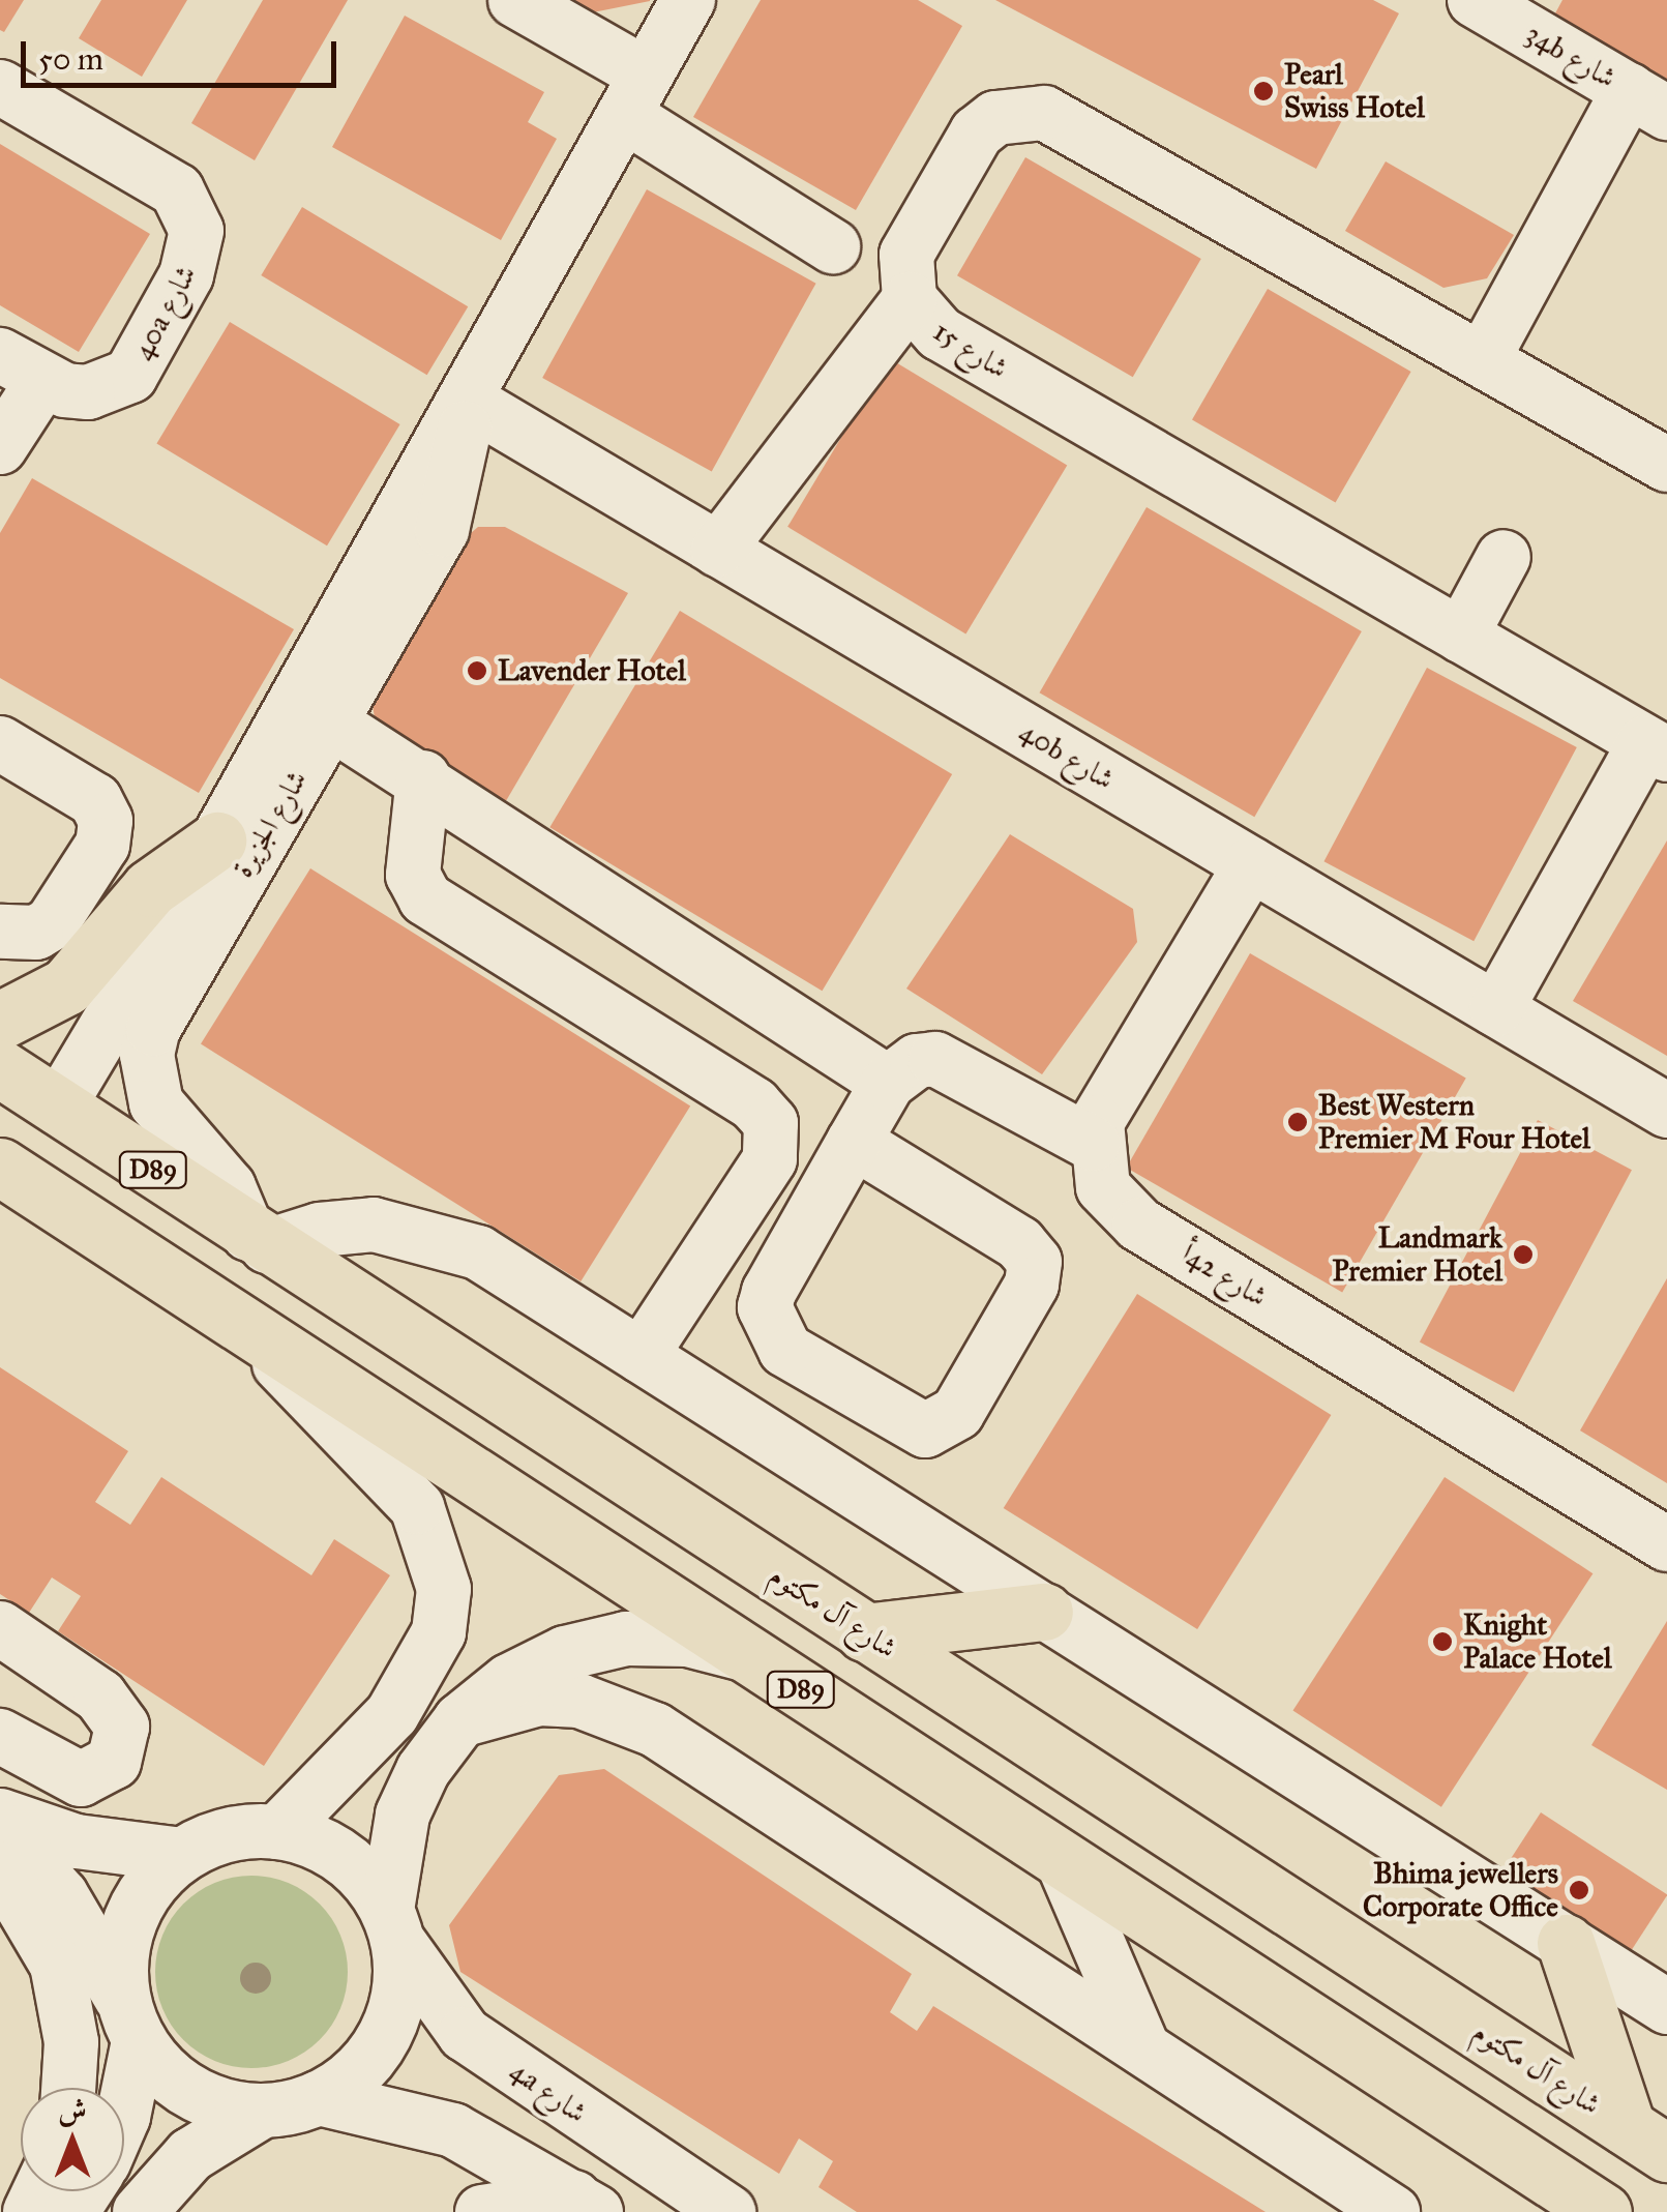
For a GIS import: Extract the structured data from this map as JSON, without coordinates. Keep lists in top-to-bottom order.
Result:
{
  "streets": {
    "main road": ["D89", "شارع آل مكتوم"],
    "street": [
      "34b شارع",
      "40a شارع",
      "شارع 15",
      "40b شارع",
      "شارع الجزيرة",
      "شارع 42أ",
      "4a شارع"
    ]
  },
  "crossings": [
    ["شارع 15", "40b شارع"],
    ["40b شارع", "شارع الجزيرة"],
    ["شارع الجزيرة", "شارع آل مكتوم"]
  ],
  "places": [
    "Pearl Swiss Hotel",
    "Lavender Hotel",
    "Best Western Premier M Four Hotel",
    "Landmark Premier Hotel",
    "Knight Palace Hotel",
    "Bhima jewellers Corporate Office"
  ],
  "scale_bar": "50 m",
  "north": "top"
}
